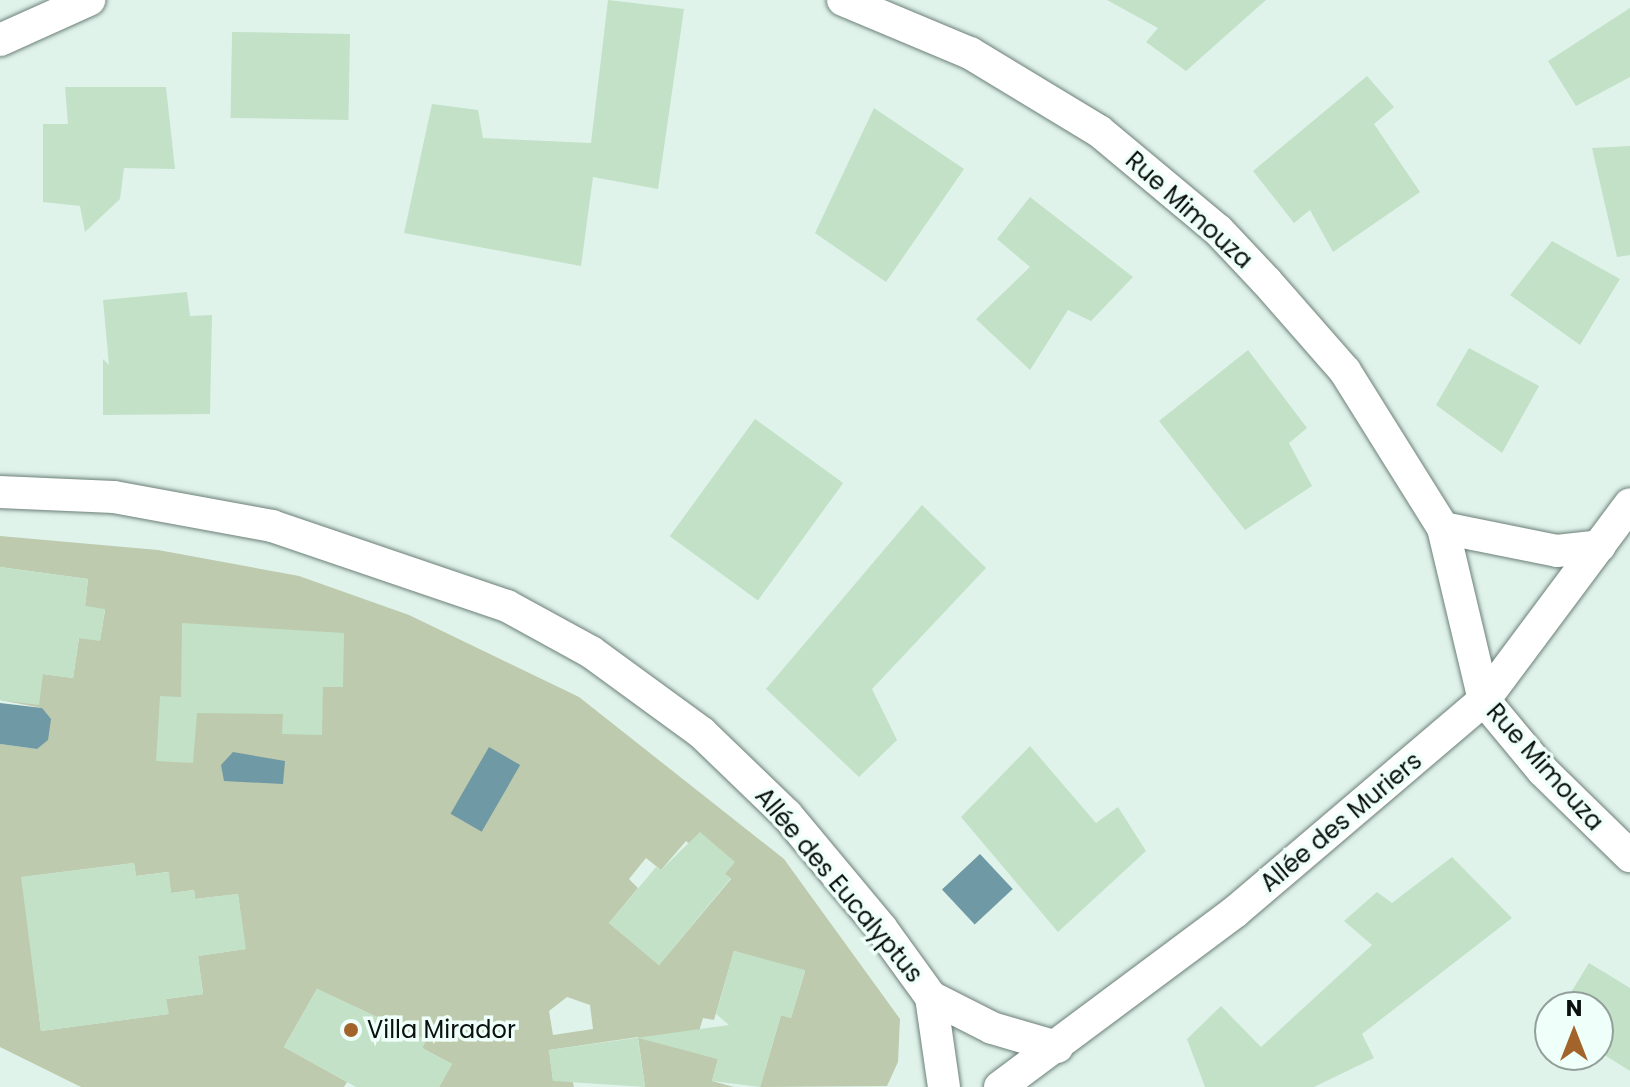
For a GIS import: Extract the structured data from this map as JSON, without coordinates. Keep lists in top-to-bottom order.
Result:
{
  "streets": {
    "street": ["Rue Mimouza", "Allée des Muriers", "Allée des Eucalyptus"]
  },
  "crossings": [
    ["Rue Mimouza", "Allée des Muriers"],
    ["Allée des Muriers", "Allée des Eucalyptus"]
  ],
  "places": ["Villa Mirador"],
  "north": "top"
}
